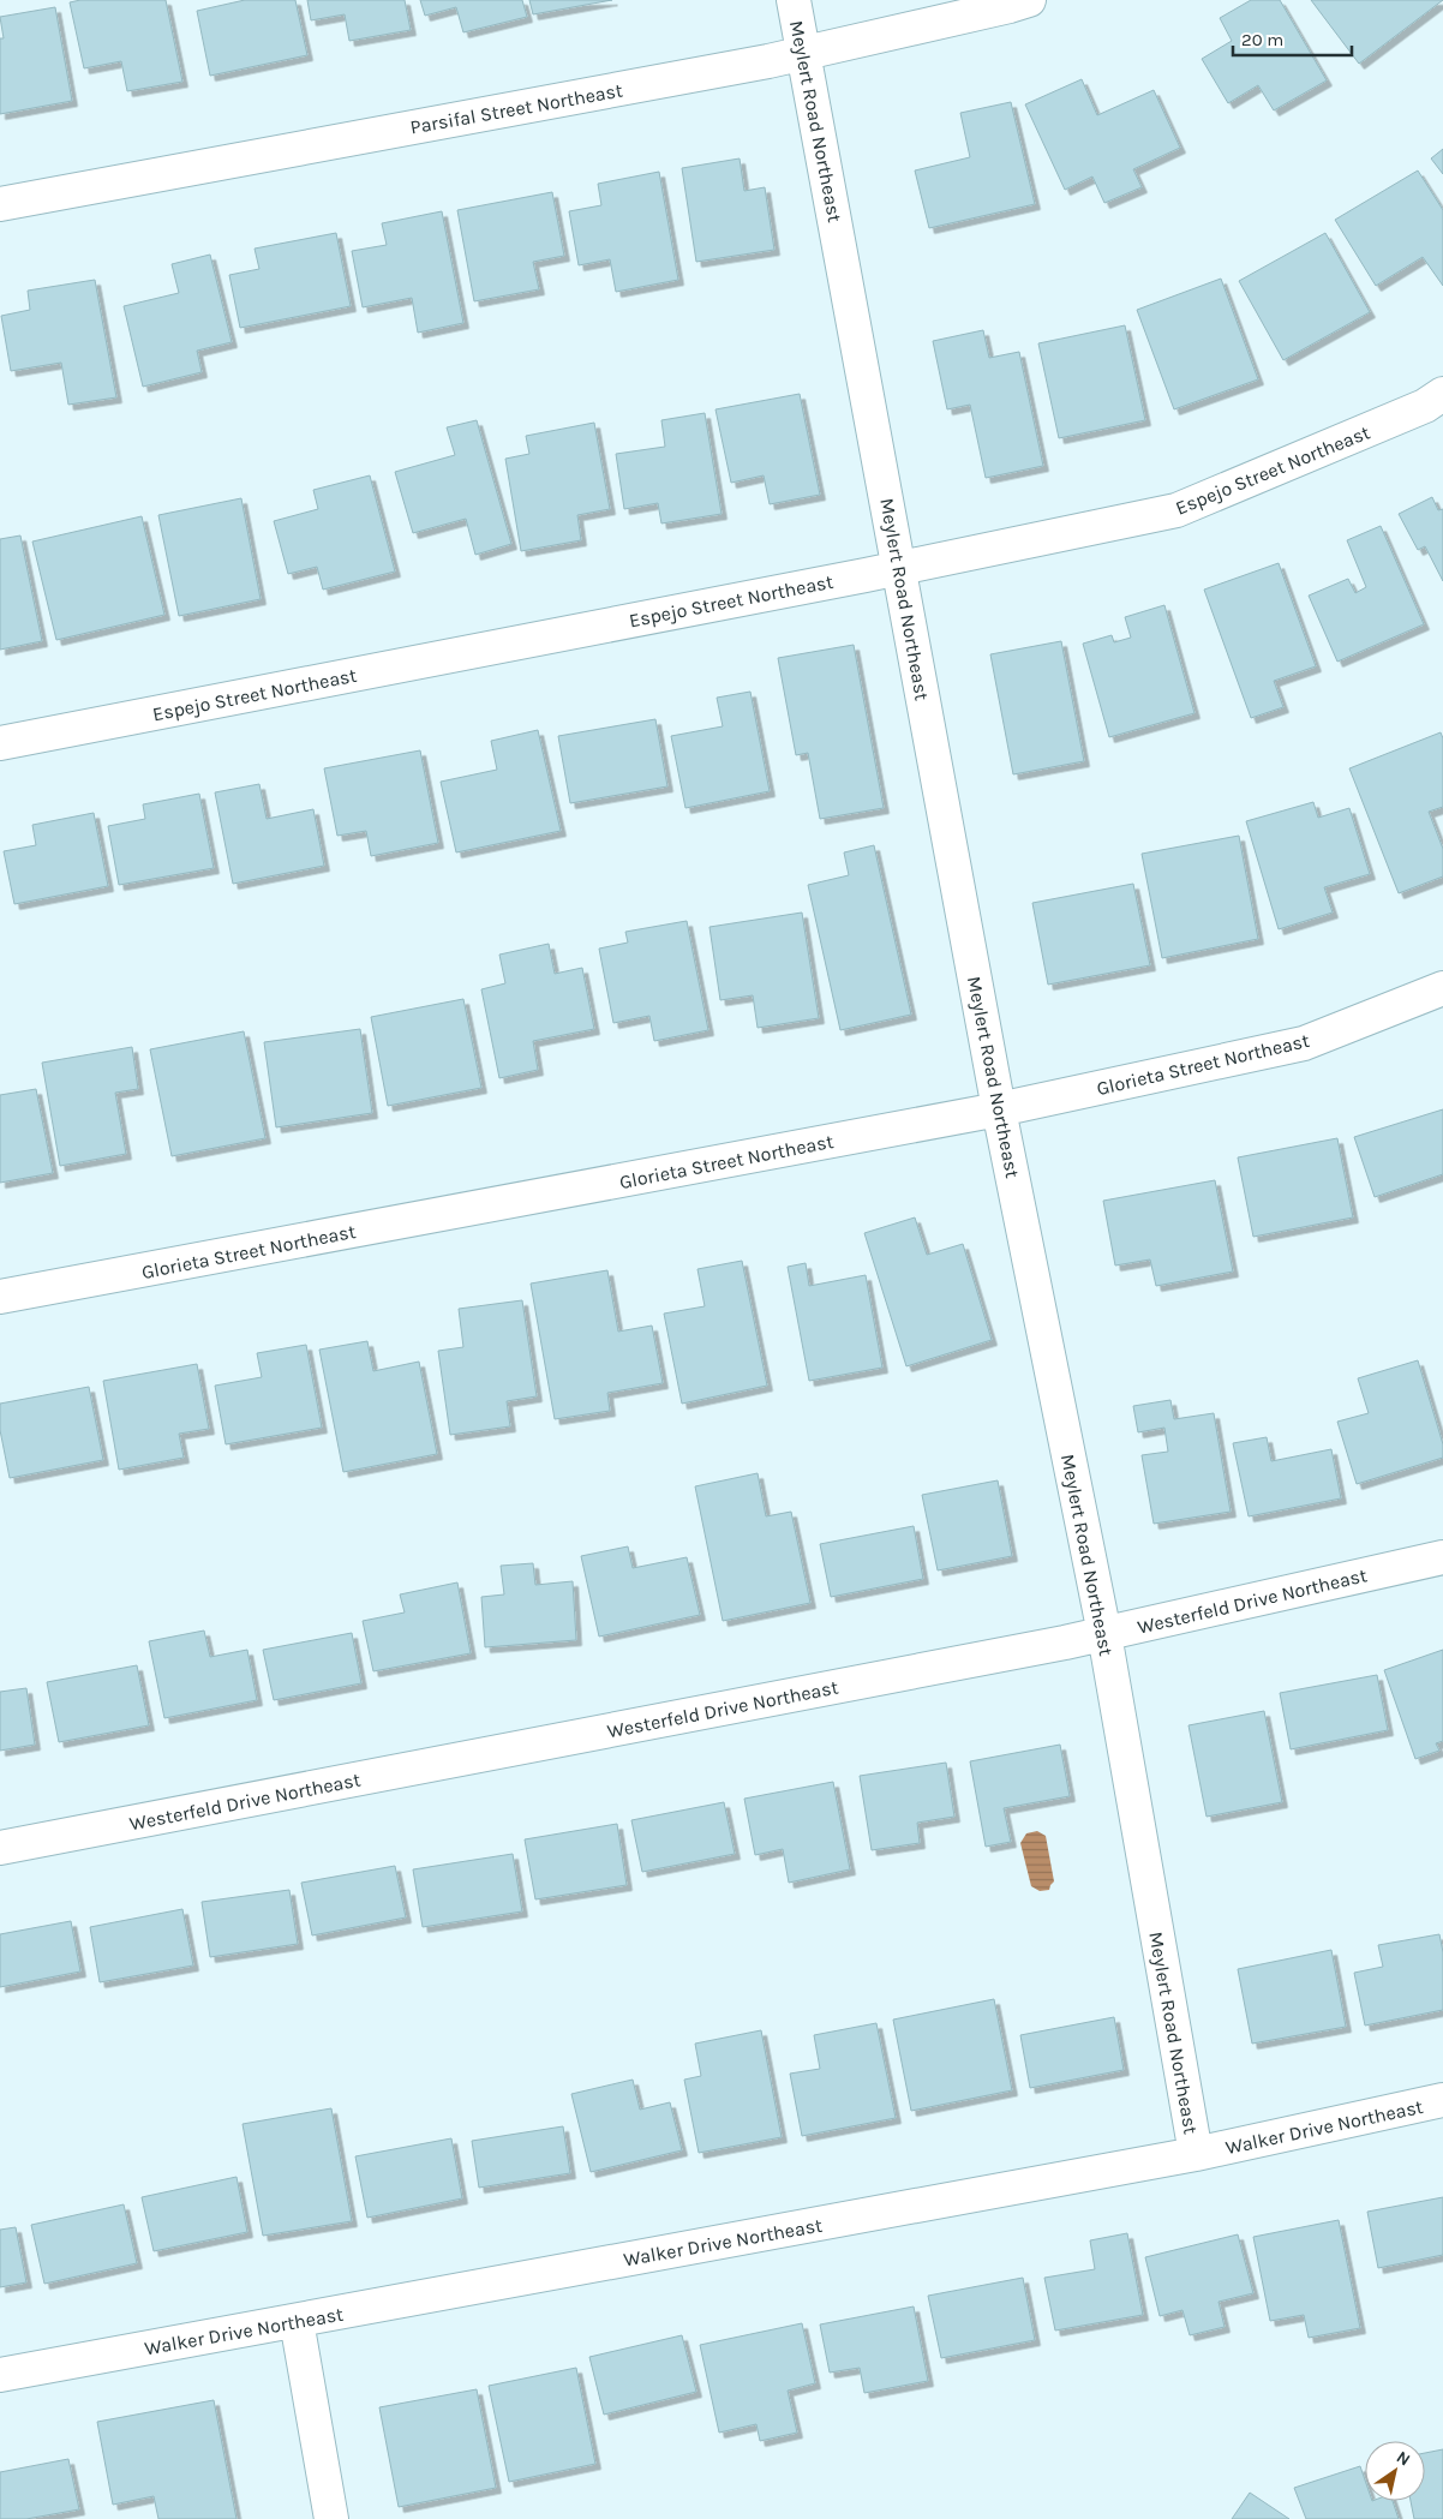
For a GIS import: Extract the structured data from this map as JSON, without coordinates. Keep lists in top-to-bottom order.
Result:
{
  "streets": {
    "street": [
      "Parsifal Street Northeast",
      "Meylert Road Northeast",
      "Espejo Street Northeast",
      "Glorieta Street Northeast",
      "Westerfeld Drive Northeast",
      "Walker Drive Northeast"
    ]
  },
  "crossings": [
    ["Parsifal Street Northeast", "Meylert Road Northeast"],
    ["Meylert Road Northeast", "Espejo Street Northeast"],
    ["Meylert Road Northeast", "Glorieta Street Northeast"],
    ["Meylert Road Northeast", "Westerfeld Drive Northeast"],
    ["Meylert Road Northeast", "Walker Drive Northeast"]
  ],
  "scale_bar": "20 m",
  "north": "top right"
}
